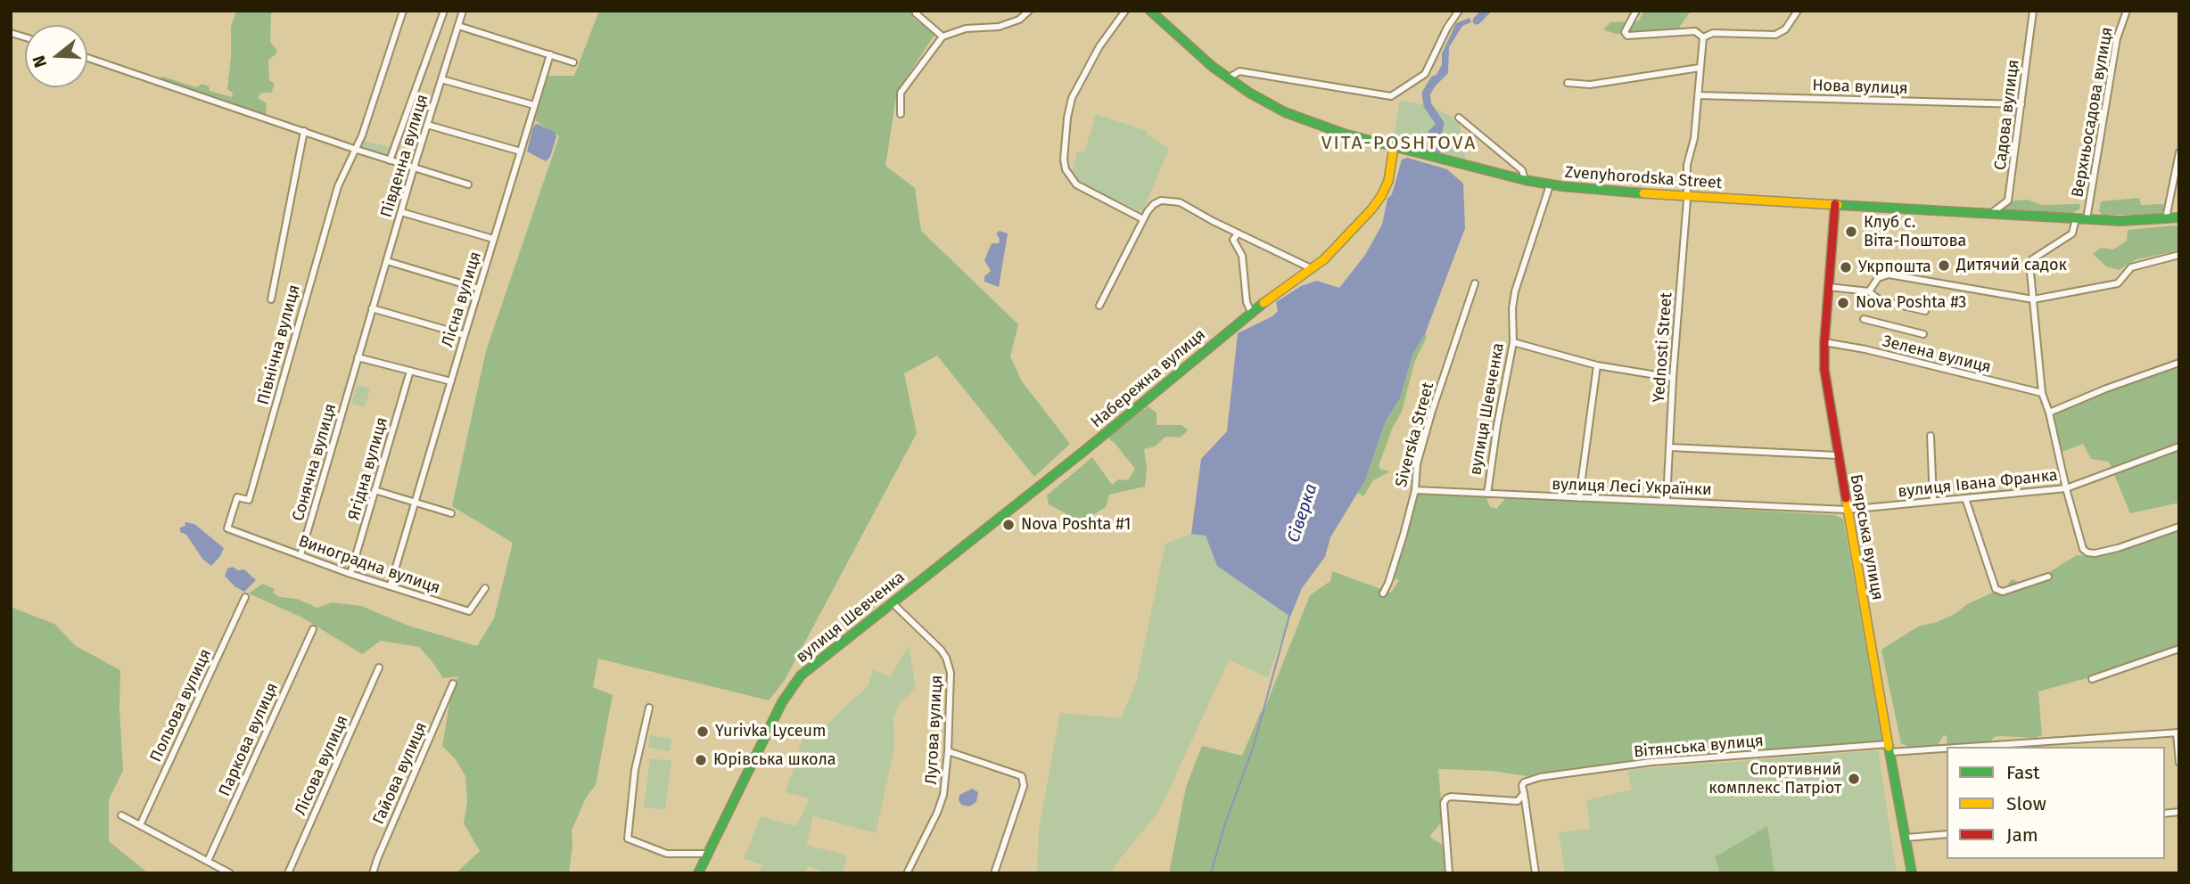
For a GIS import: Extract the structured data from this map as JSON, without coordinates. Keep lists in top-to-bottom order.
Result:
{
  "streets": {
    "street": [
      "Нова вулиця",
      "Верхньосадова вулиця",
      "Садова вулиця",
      "Південна вулиця",
      "Zvenyhorodska Street",
      "Лісна вулиця",
      "Північна вулиця",
      "Yednosti Street",
      "Зелена вулиця",
      "Набережна вулиця",
      "вулиця Шевченка",
      "Siverska Street",
      "Сонячна вулиця",
      "Ягідна вулиця",
      "вулиця Івана Франка",
      "вулиця Лесі Українки",
      "Боярська вулиця",
      "Виноградна вулиця",
      "Польова вулиця",
      "Лугова вулиця",
      "Паркова вулиця",
      "Вітянська вулиця",
      "Лісова вулиця",
      "Гайова вулиця"
    ]
  },
  "crossings": [
    ["Нова вулиця", "Садова вулиця"],
    ["Верхньосадова вулиця", "Zvenyhorodska Street"],
    ["Садова вулиця", "Zvenyhorodska Street"],
    ["Південна вулиця", "Сонячна вулиця"],
    ["Zvenyhorodska Street", "Yednosti Street"],
    ["Zvenyhorodska Street", "Набережна вулиця"],
    ["Zvenyhorodska Street", "вулиця Шевченка"],
    ["Zvenyhorodska Street", "Боярська вулиця"],
    ["Лісна вулиця", "Виноградна вулиця"],
    ["Північна вулиця", "Виноградна вулиця"],
    ["Yednosti Street", "вулиця Лесі Українки"],
    ["Зелена вулиця", "Боярська вулиця"],
    ["Набережна вулиця", "вулиця Шевченка"],
    ["вулиця Шевченка", "вулиця Лесі Українки"],
    ["вулиця Шевченка", "Лугова вулиця"],
    ["Siverska Street", "вулиця Лесі Українки"],
    ["Сонячна вулиця", "Виноградна вулиця"],
    ["Ягідна вулиця", "Виноградна вулиця"],
    ["вулиця Івана Франка", "вулиця Лесі Українки"],
    ["вулиця Івана Франка", "Боярська вулиця"],
    ["вулиця Лесі Українки", "Боярська вулиця"],
    ["Боярська вулиця", "Вітянська вулиця"]
  ],
  "districts": ["VITA-POSHTOVA"],
  "water": ["Сіверка"],
  "places": [
    "Клуб с. Віта-Поштова",
    "Дитячий садок",
    "Укрпошта",
    "Nova Poshta #3",
    "Nova Poshta #1",
    "Yurivka Lyceum",
    "Юрівська школа",
    "Спортивний комплекс Патріот"
  ],
  "legend": ["Fast", "Slow", "Jam"],
  "north": "left"
}
